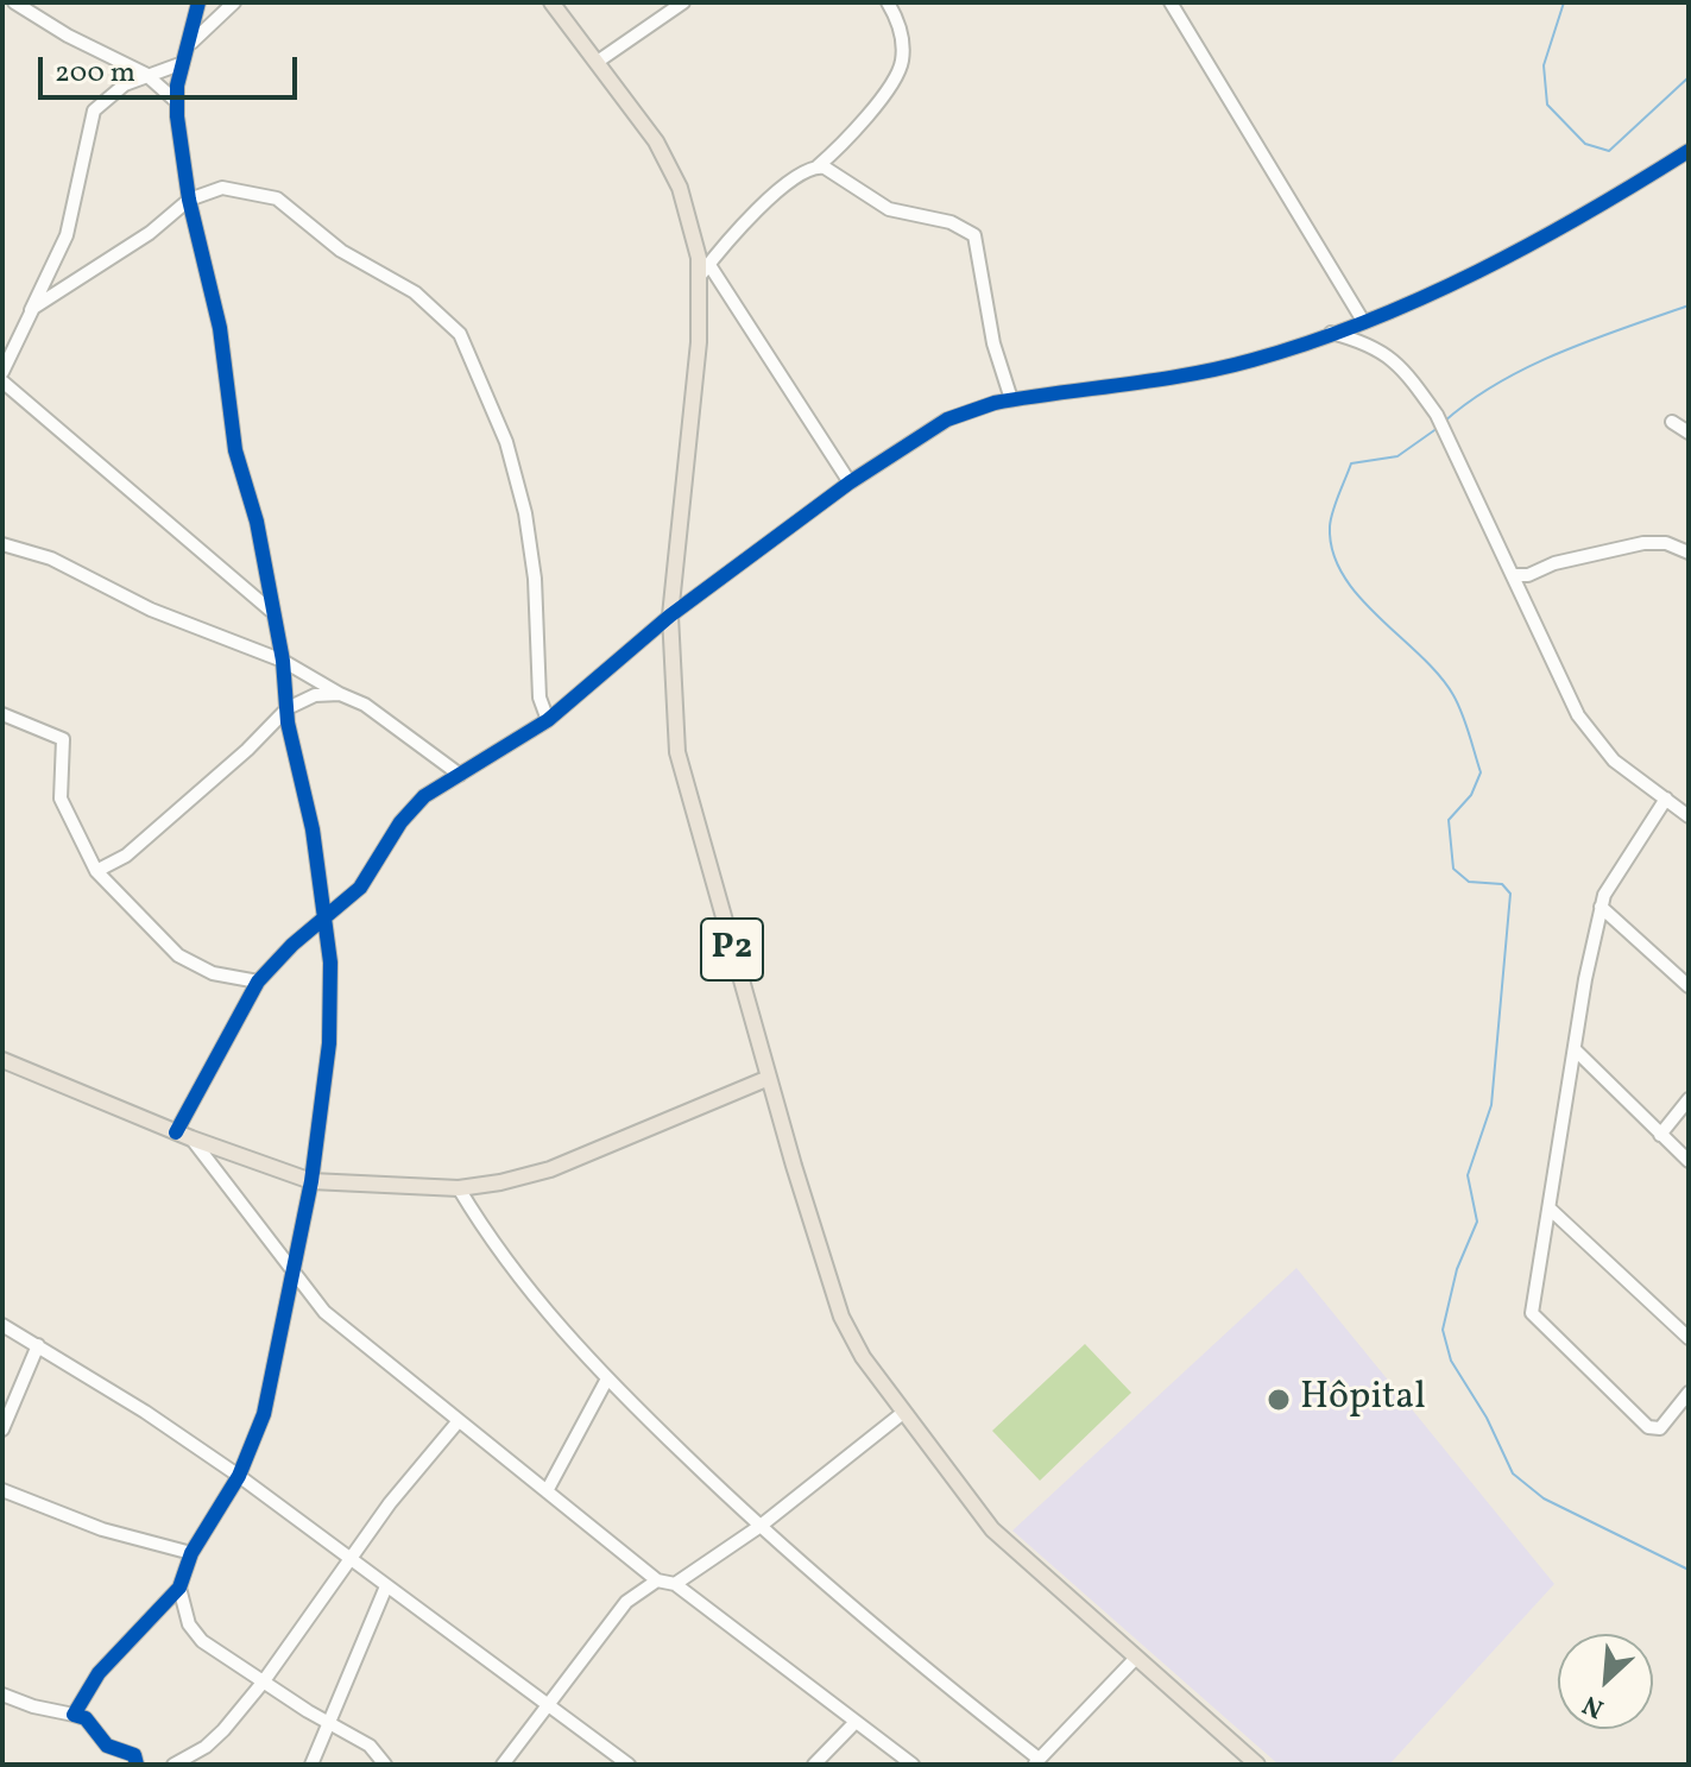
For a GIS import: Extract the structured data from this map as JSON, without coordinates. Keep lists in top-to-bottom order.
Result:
{
  "streets": {
    "main road": ["P2"]
  },
  "places": ["Hôpital"],
  "scale_bar": "200 m",
  "north": "bottom left"
}
